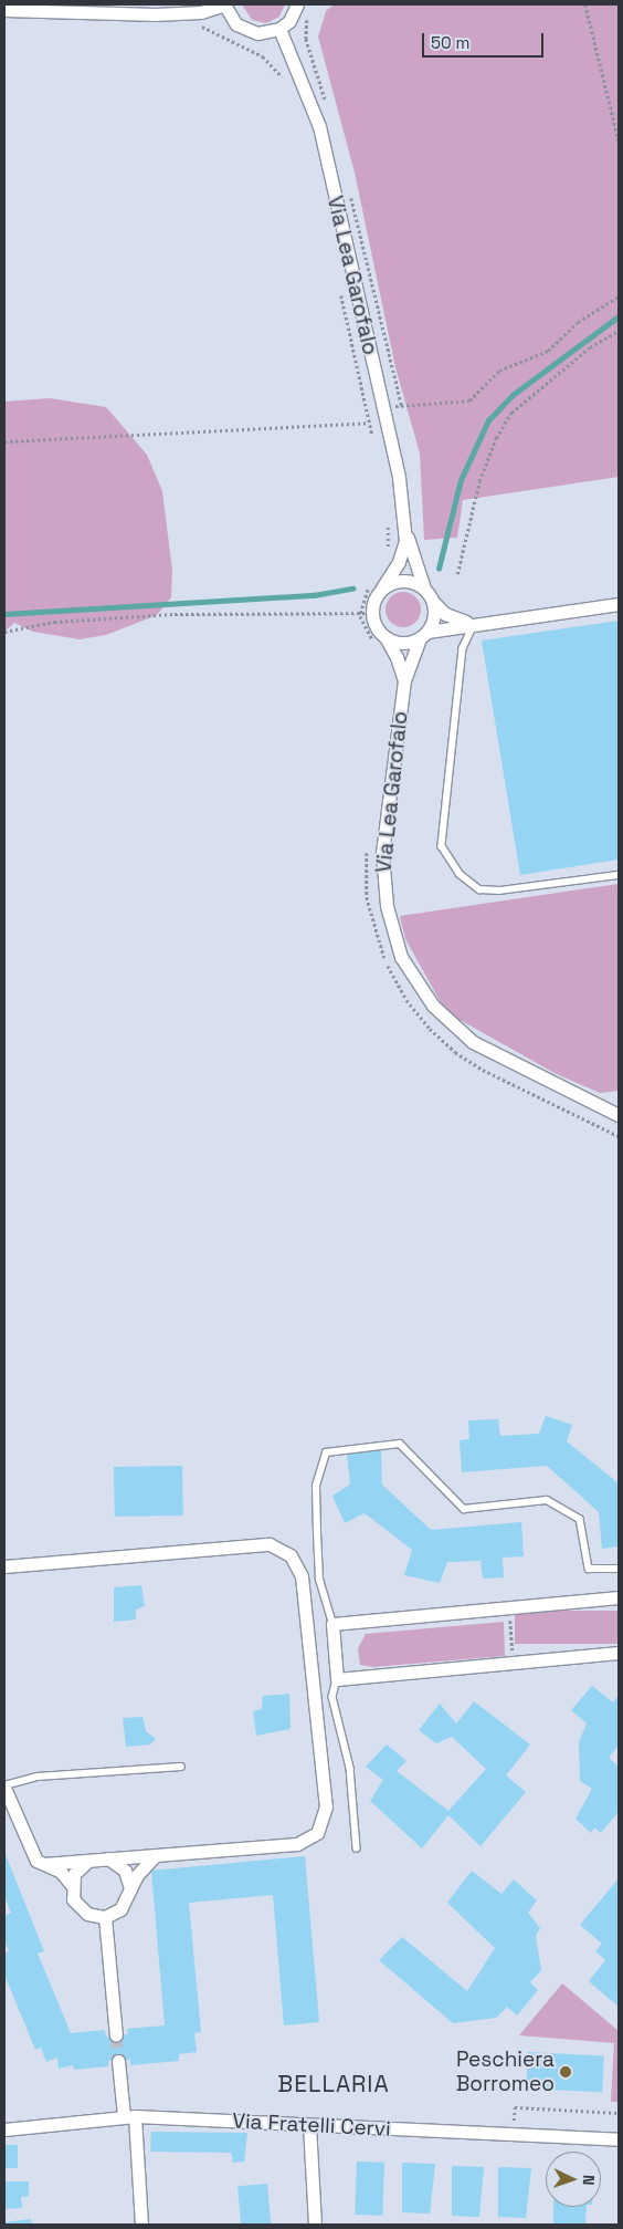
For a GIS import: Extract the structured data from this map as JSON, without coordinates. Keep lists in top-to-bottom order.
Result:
{
  "streets": {
    "street": ["Via Lea Garofalo", "Via Fratelli Cervi"]
  },
  "districts": ["BELLARIA"],
  "places": ["Peschiera Borromeo"],
  "scale_bar": "50 m",
  "north": "right"
}
